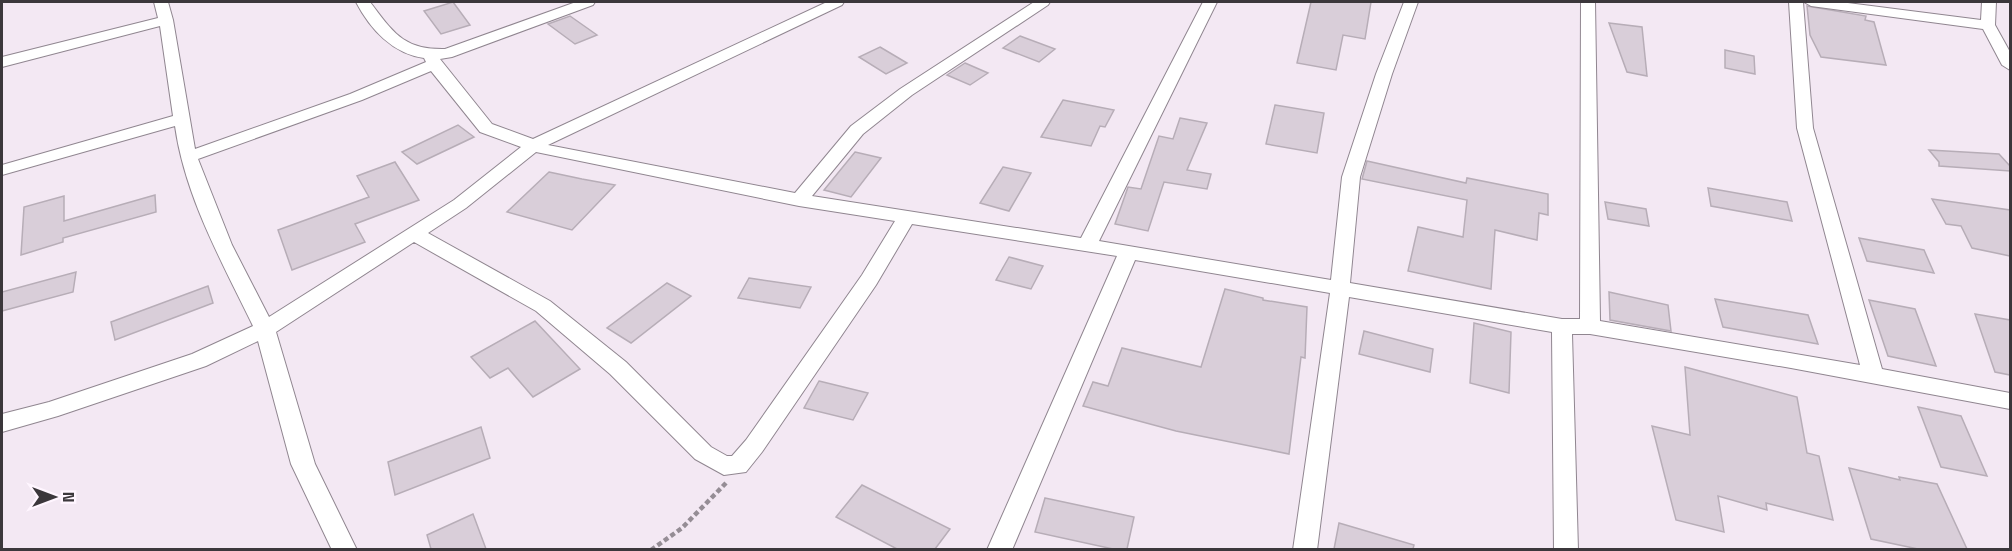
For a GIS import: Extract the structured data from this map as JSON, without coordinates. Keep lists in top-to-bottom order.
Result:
{
  "north": "right"
}
